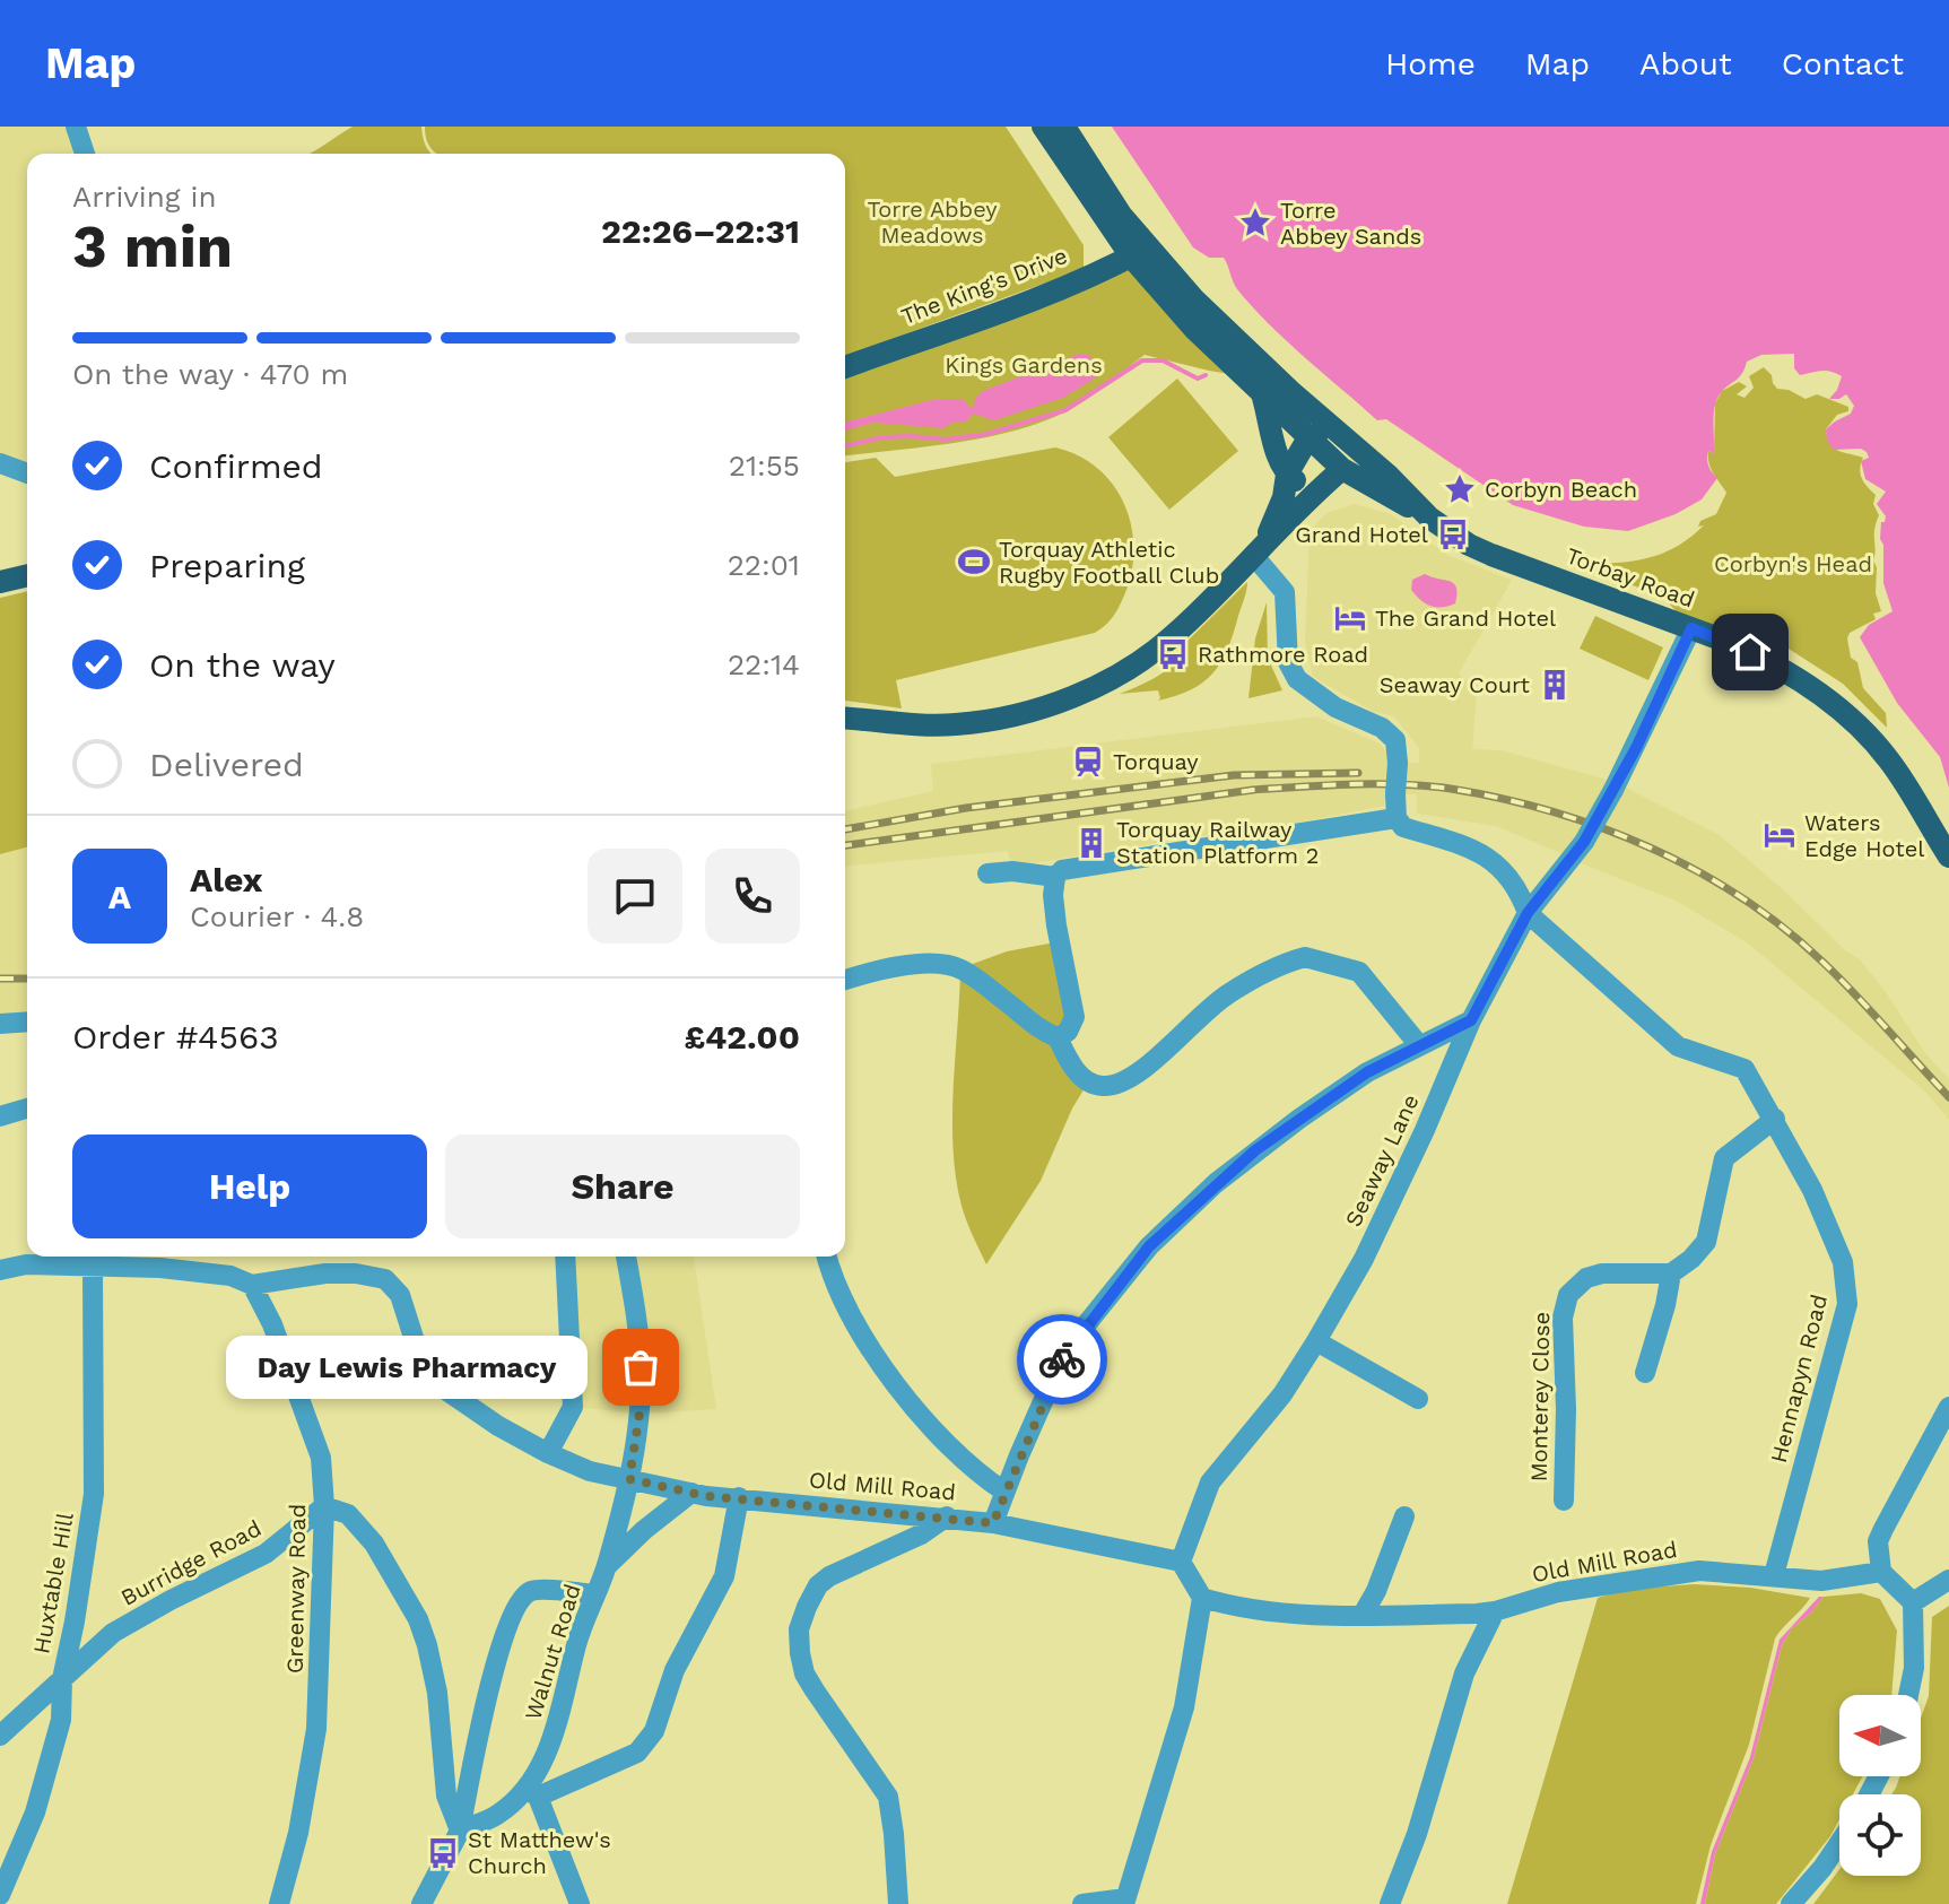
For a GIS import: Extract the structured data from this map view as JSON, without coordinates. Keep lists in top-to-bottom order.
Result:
{
  "streets": {
    "main road": ["The King's Drive", "Torbay Road"],
    "street": [
      "Seaway Lane",
      "Hennapyn Road",
      "Monterey Close",
      "Old Mill Road",
      "Burridge Road",
      "Huxtable Hill",
      "Greenway Road",
      "Walnut Road"
    ]
  },
  "crossings": [
    ["The King's Drive", "Torbay Road"],
    ["Torbay Road", "Seaway Lane"],
    ["Seaway Lane", "Hennapyn Road"],
    ["Seaway Lane", "Old Mill Road"],
    ["Hennapyn Road", "Old Mill Road"],
    ["Old Mill Road", "Huxtable Hill"],
    ["Old Mill Road", "Greenway Road"],
    ["Old Mill Road", "Walnut Road"],
    ["Burridge Road", "Huxtable Hill"],
    ["Burridge Road", "Greenway Road"]
  ],
  "parks": ["Torre Abbey Meadows", "Kings Gardens", "Corbyn's Head"],
  "places": {
    "place": ["Torre Abbey Sands", "Corbyn Beach"],
    "bus stop": ["Grand Hotel", "Rathmore Road", "St Matthew's Church"],
    "sports": ["Torquay Athletic Rugby Football Club"],
    "hotel": ["The Grand Hotel", "Waters Edge Hotel"],
    "building": ["Seaway Court", "Torquay Railway Station Platform 2"],
    "station": ["Torquay"],
    "other": ["Day Lewis Pharmacy"]
  },
  "north": "left",
  "page": {
    "header": "Map",
    "nav": [
      "Home",
      "Map",
      "About",
      "Contact"
    ],
    "heading": ["3 min", "Arriving in", "22:26–22:31"],
    "panel": [
      "Alex",
      "Courier · 4.8",
      "Order #4563",
      "£42.00"
    ],
    "bar": "On the way · 470 m",
    "list": [
      ["Confirmed", "21:55"],
      ["Preparing", "22:01"],
      ["On the way", "22:14"],
      "Delivered"
    ],
    "round": "A",
    "buttons": ["Help", "Share"],
    "bubble": "Day Lewis Pharmacy"
  }
}
